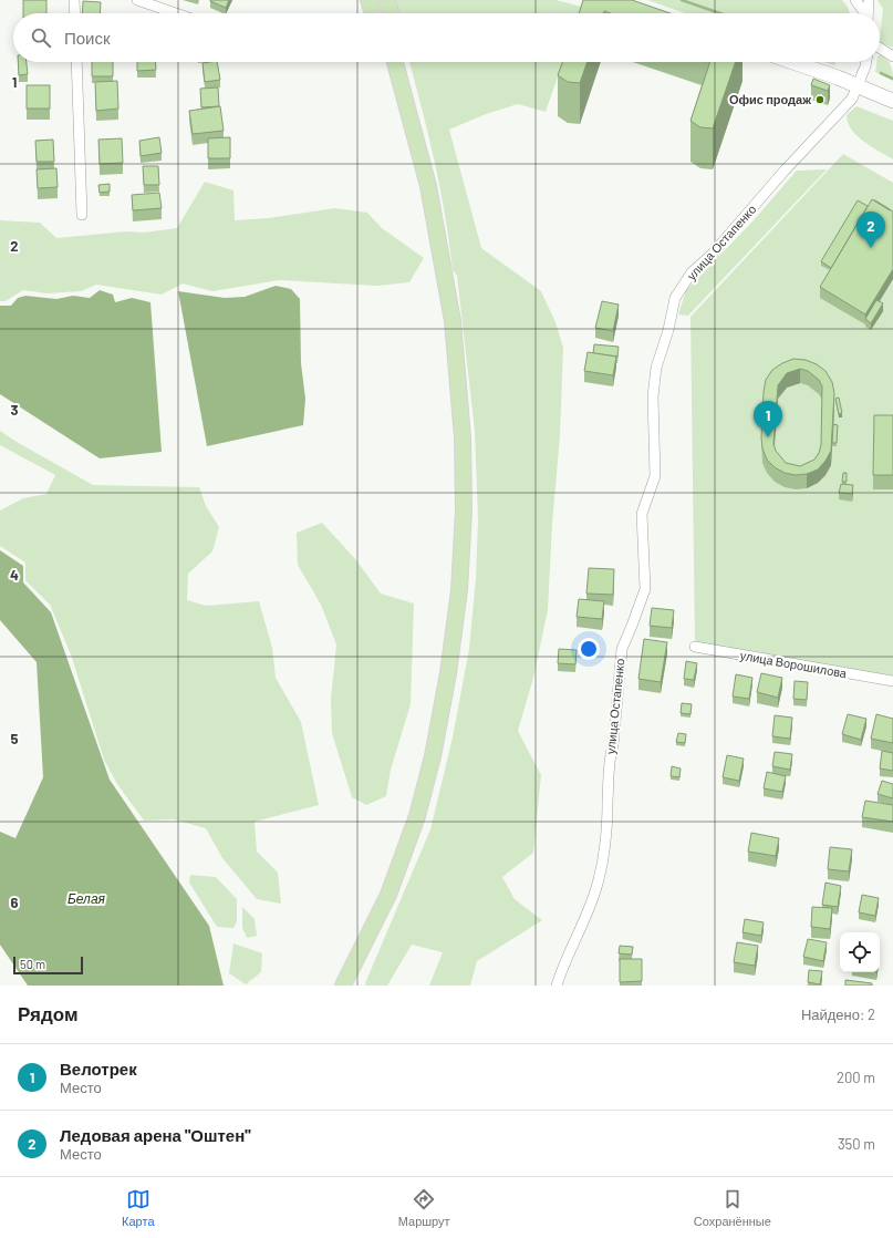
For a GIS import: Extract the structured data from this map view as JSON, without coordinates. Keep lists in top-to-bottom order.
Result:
{
  "streets": {
    "street": ["улица Остапенко", "улица Ворошилова"]
  },
  "water": ["Белая"],
  "places": ["Офис продаж"],
  "scale_bar": "50 m",
  "page": {
    "search": "Поиск",
    "pins": ["2", "1"],
    "scale": "50 m",
    "heading": ["Рядом", "Найдено: 2"],
    "list": [
      {
        "mark": "1",
        "name": "Велотрек",
        "note": "Место",
        "value": "200 m"
      },
      {
        "mark": "2",
        "name": "Ледовая арена \"Оштен\"",
        "note": "Место",
        "value": "350 m"
      }
    ],
    "nav": ["Карта", "Маршрут", "Сохранённые"]
  },
  "grid": {
    "rows": [
      "1",
      "2",
      "3",
      "4",
      "5",
      "6"
    ]
  }
}
